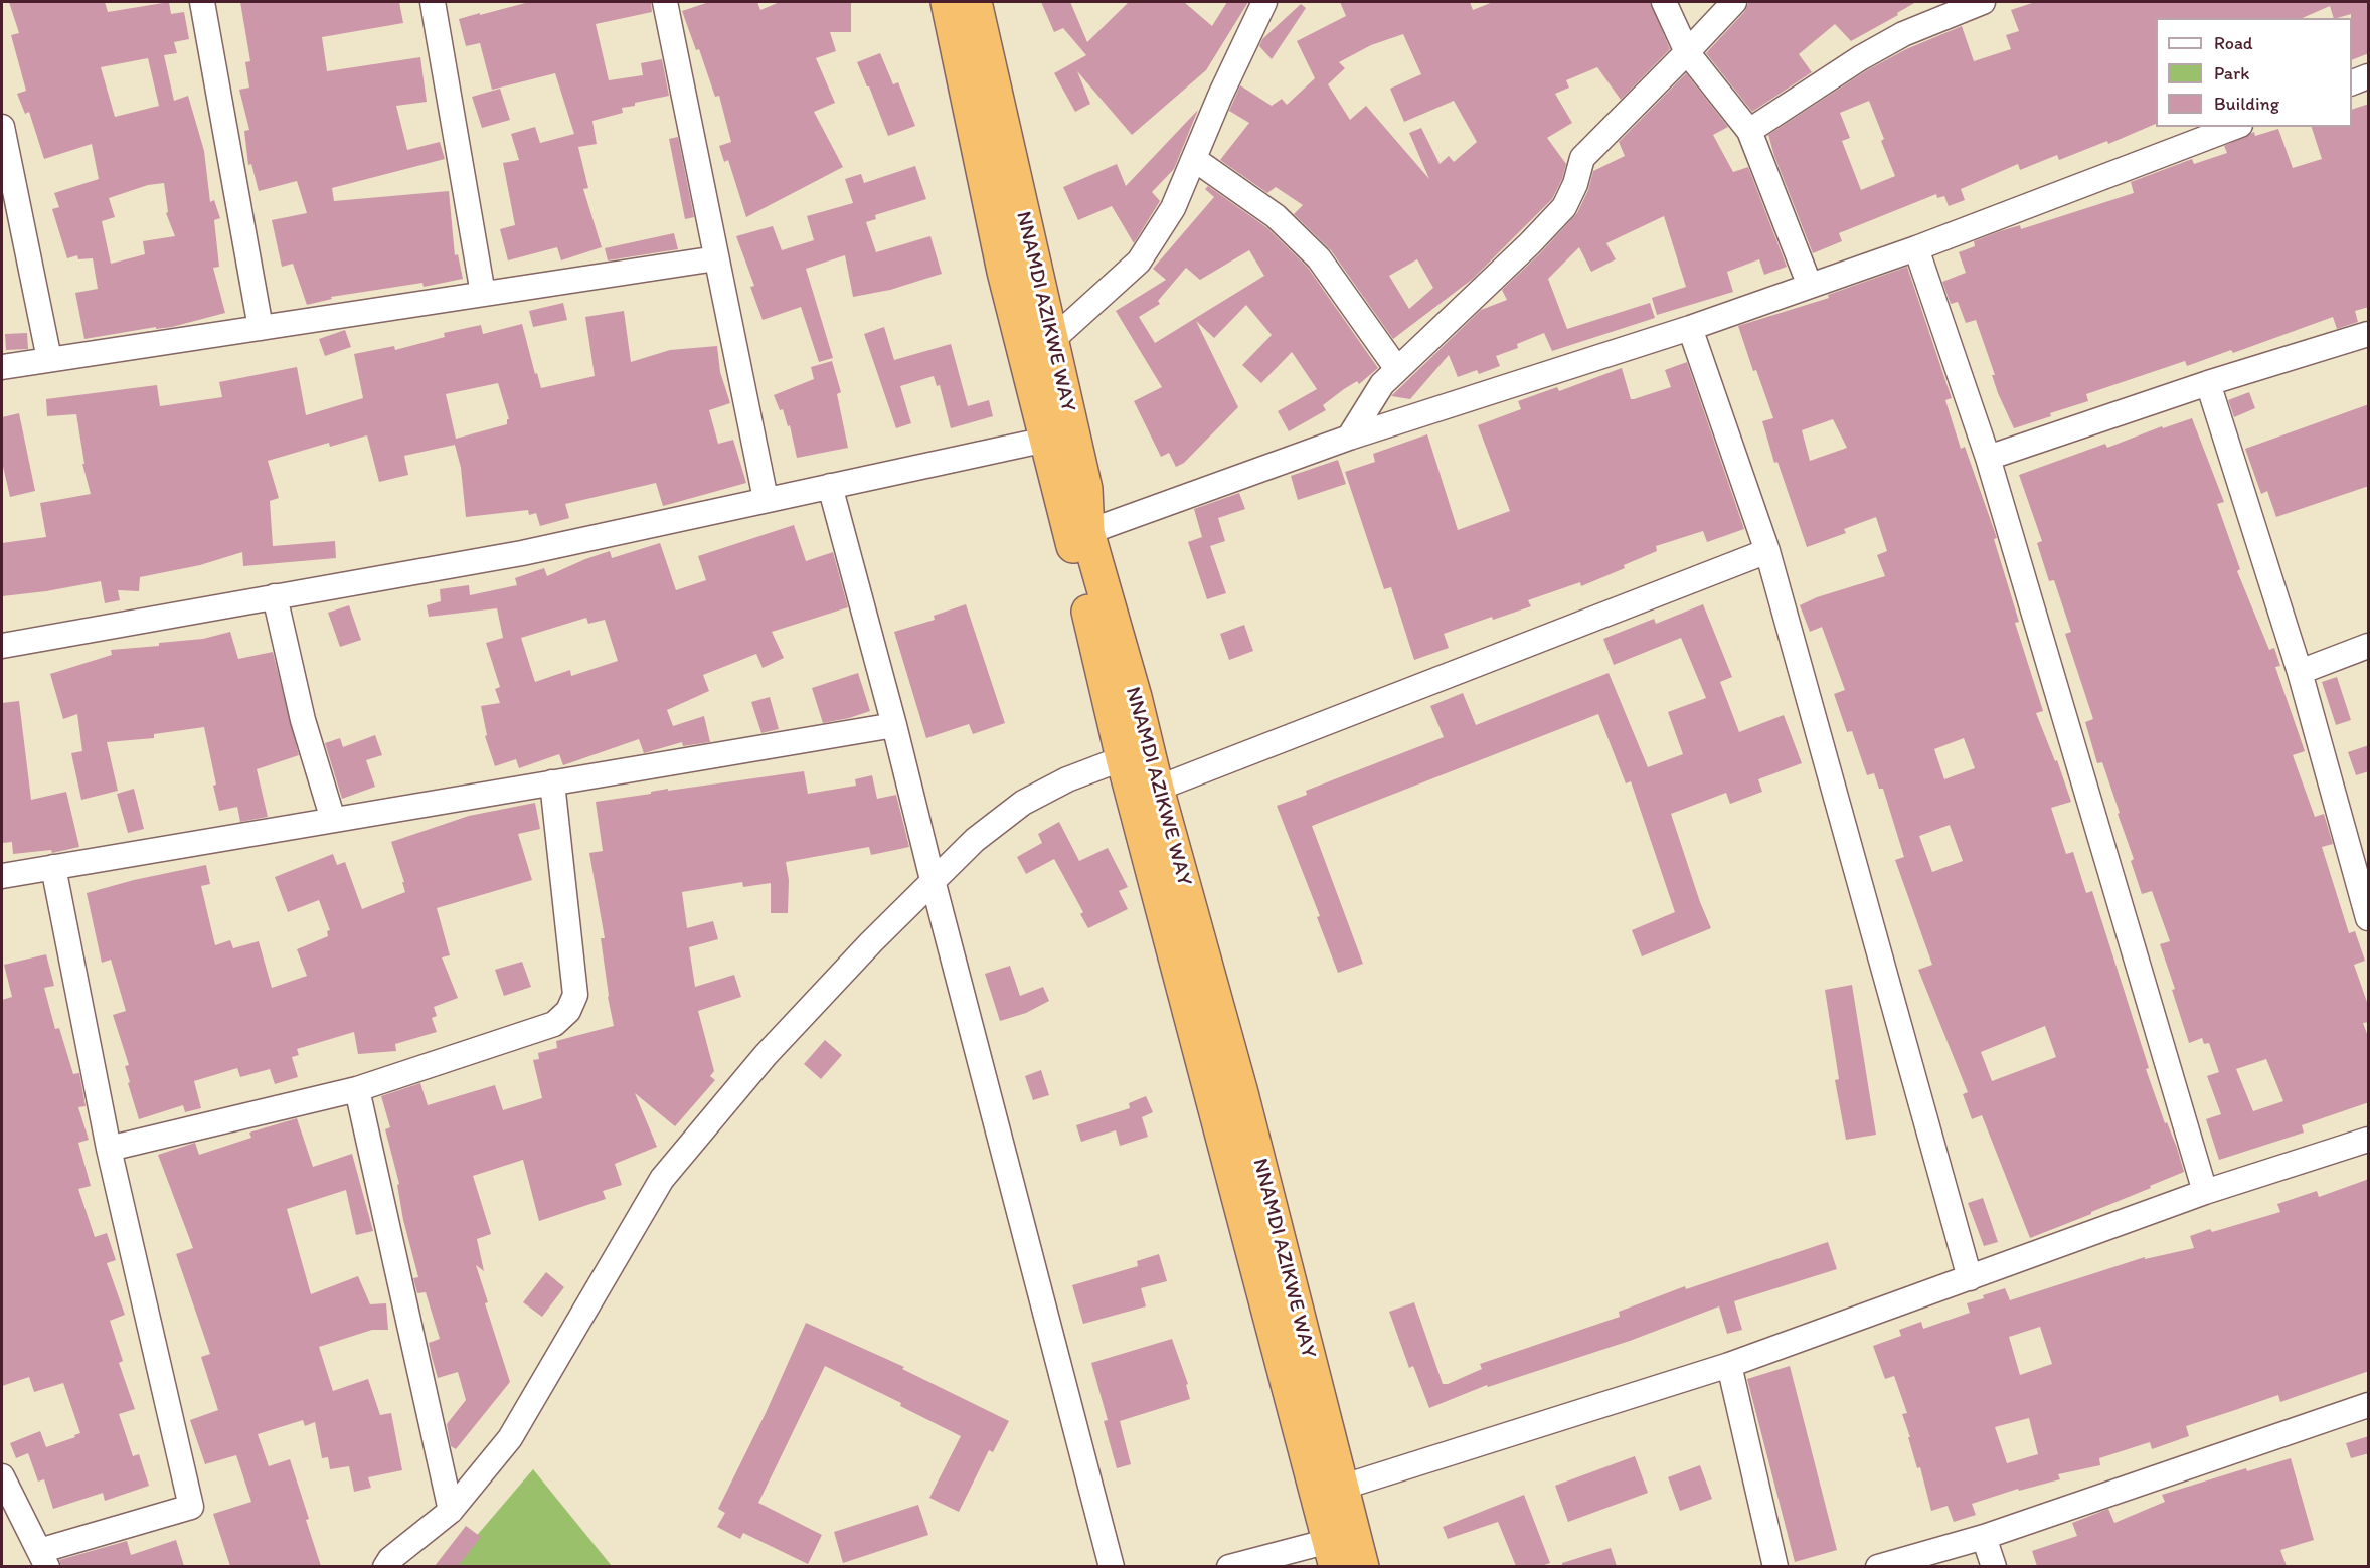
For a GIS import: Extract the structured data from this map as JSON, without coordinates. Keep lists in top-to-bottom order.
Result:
{
  "streets": {
    "highway": ["NNAMDI AZIKWE WAY"]
  },
  "legend": ["Road", "Park", "Building"]
}
